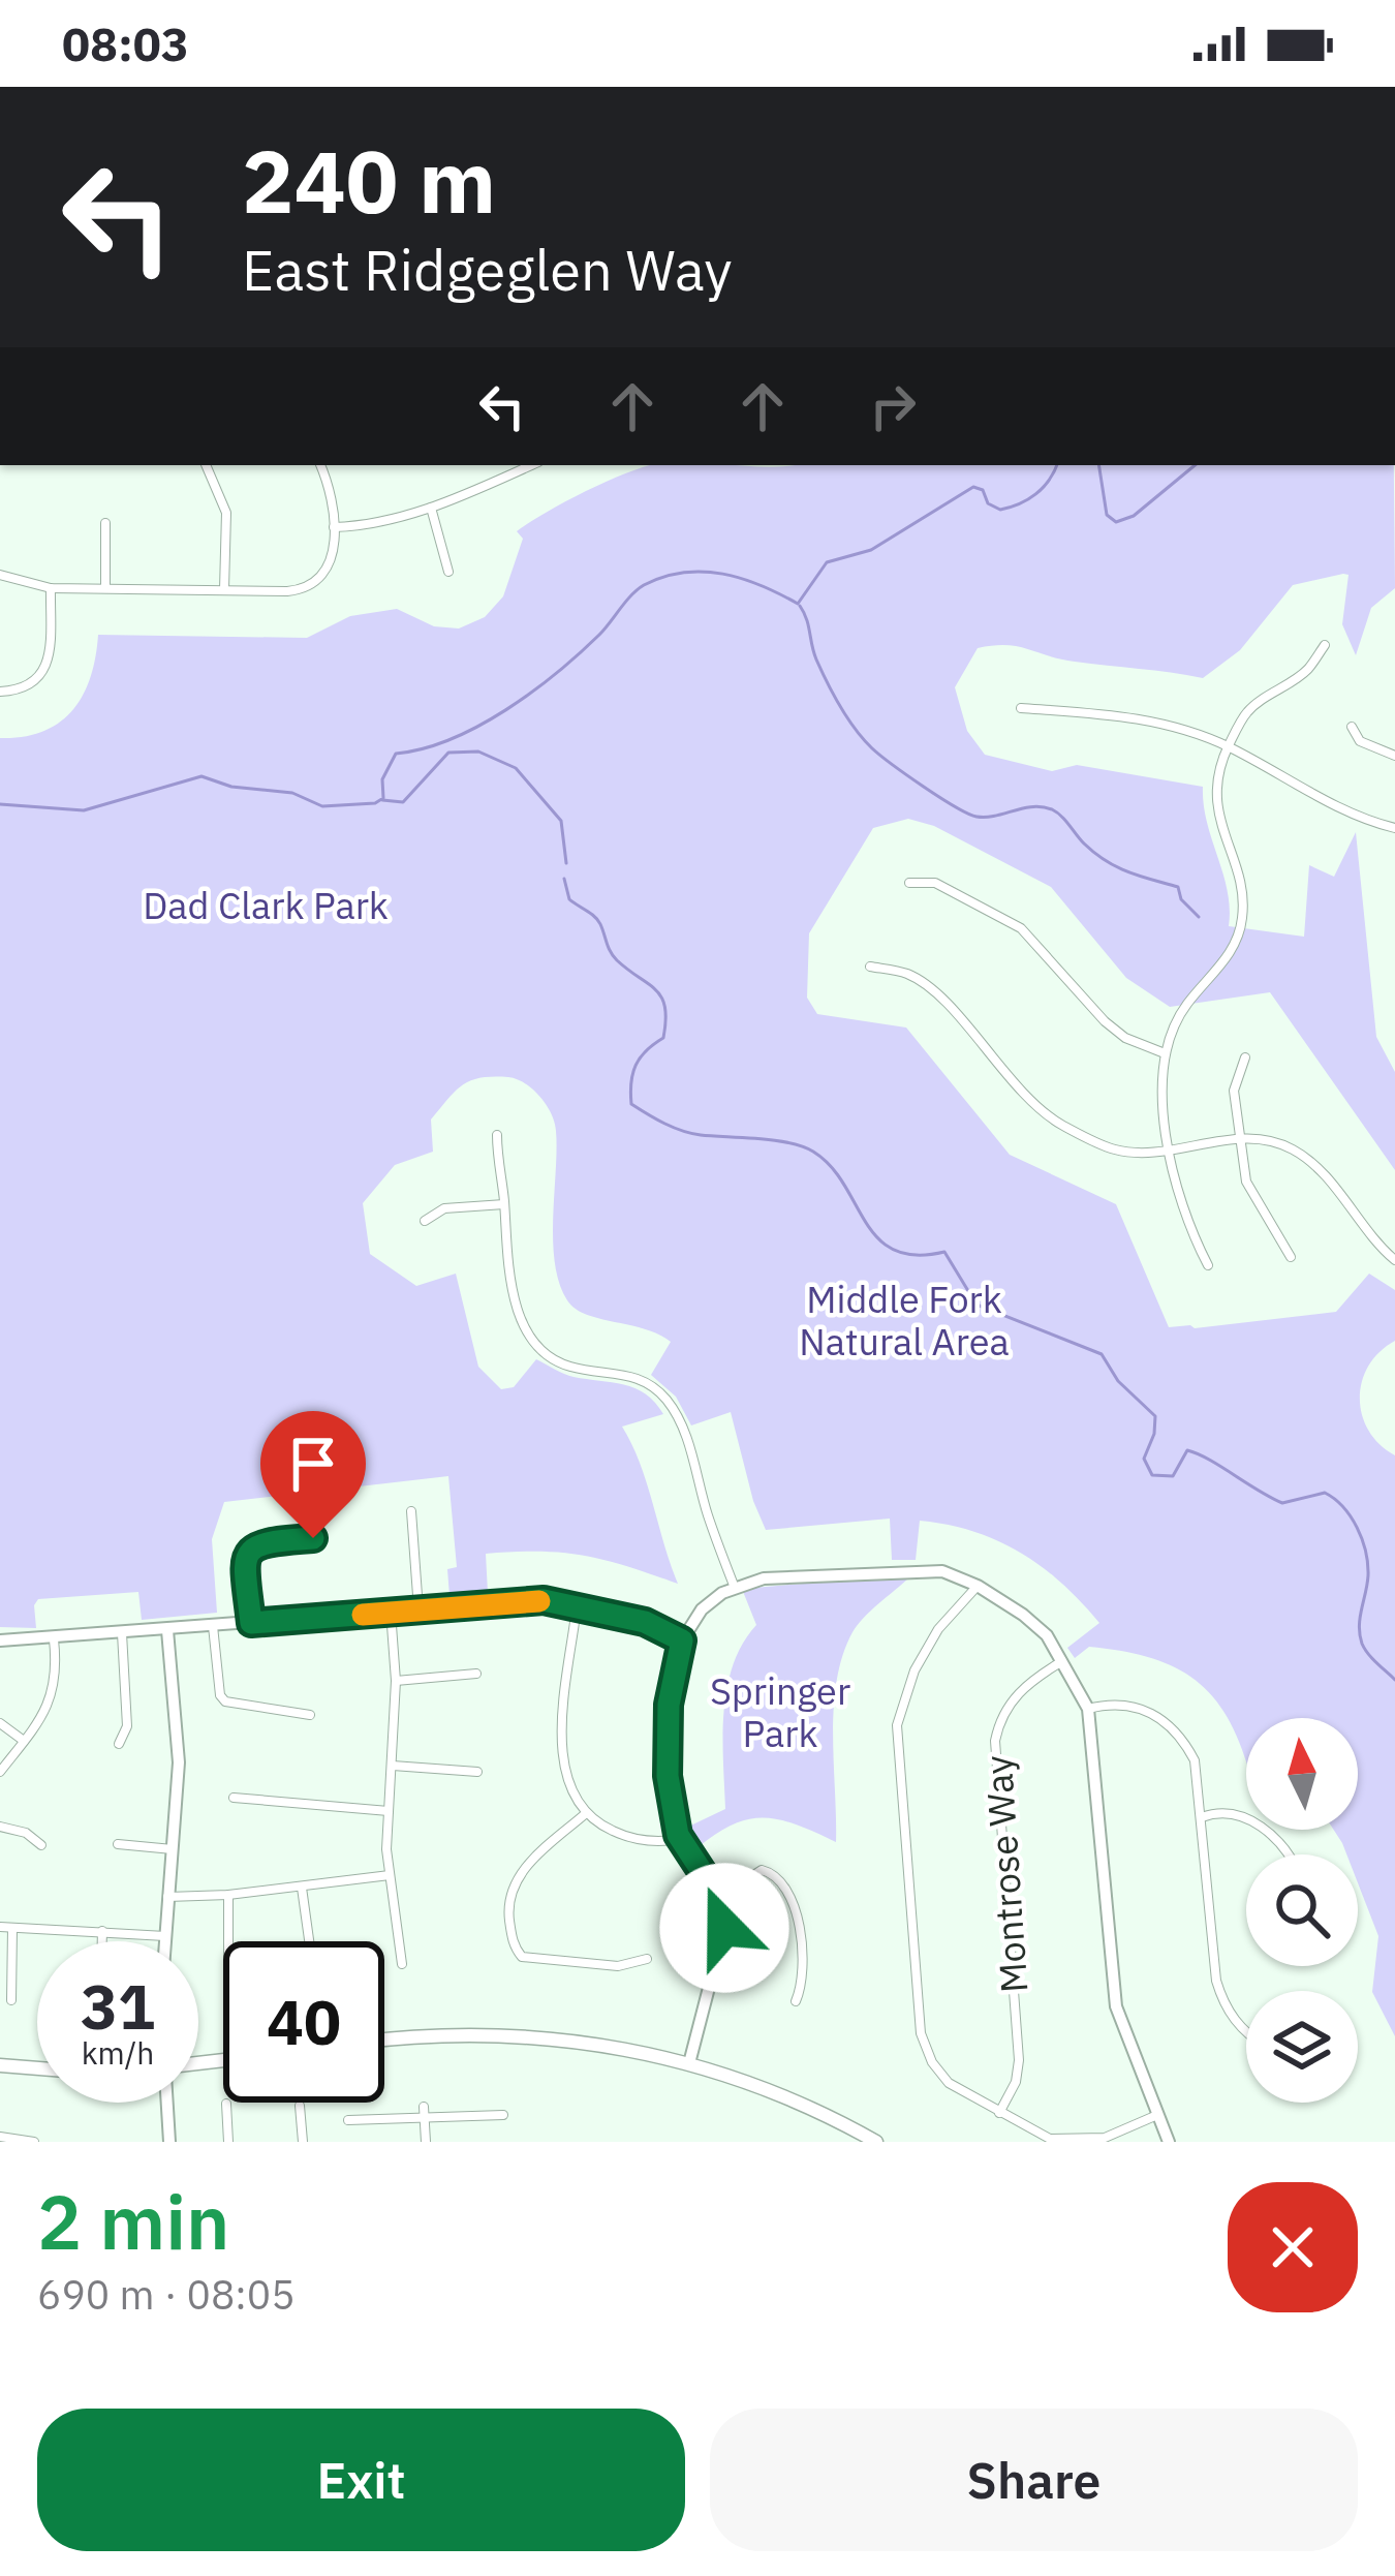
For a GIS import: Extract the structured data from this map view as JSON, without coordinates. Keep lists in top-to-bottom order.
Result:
{
  "streets": {
    "street": ["Montrose Way"]
  },
  "parks": ["Dad Clark Park", "Middle Fork Natural Area", "Springer Park"],
  "north": "top",
  "page": {
    "status": "08:03",
    "turn": ["240 m", "East Ridgeglen Way"],
    "speed": "31 km/h",
    "limit": "40",
    "heading": ["2 min", "690 m · 08:05"],
    "buttons": ["Exit", "Share"]
  }
}
